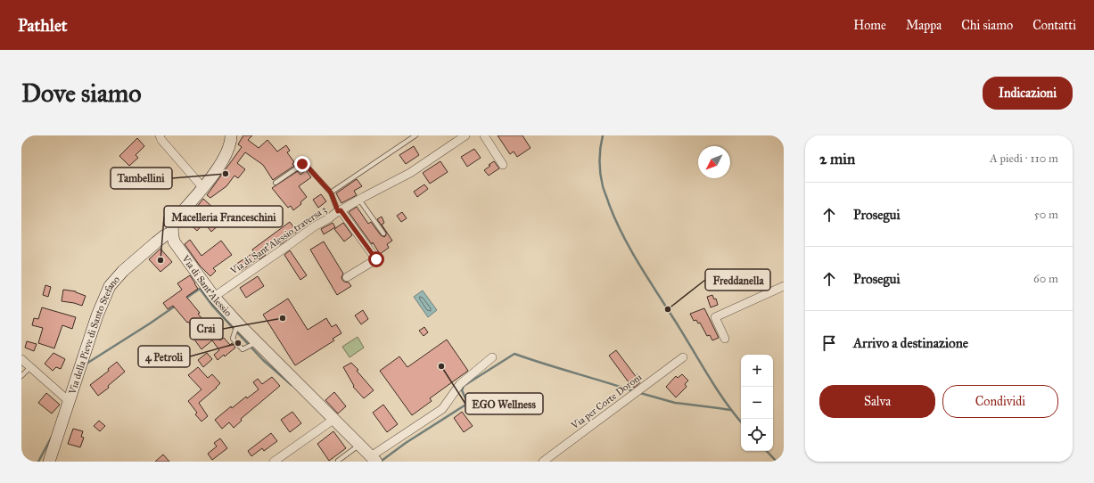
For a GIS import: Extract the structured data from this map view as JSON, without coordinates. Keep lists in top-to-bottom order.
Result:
{
  "streets": {
    "street": [
      "Via di Sant'Alessio traversa 3",
      "Via di Sant'Alessio",
      "Via della Pieve di Santo Stefano",
      "Via per Corte Doroni"
    ]
  },
  "crossings": [
    ["Via di Sant'Alessio traversa 3", "Via di Sant'Alessio"],
    ["Via di Sant'Alessio", "Via della Pieve di Santo Stefano"]
  ],
  "places": [
    "Tambellini",
    "Macelleria Franceschini",
    "Freddanella",
    "Crai",
    "4 Petroli",
    "EGO Wellness"
  ],
  "north": "bottom left",
  "page": {
    "header": "Pathlet",
    "nav": [
      "Home",
      "Mappa",
      "Chi siamo",
      "Contatti"
    ],
    "buttons": [
      "Indicazioni",
      ["Salva", "Condividi"]
    ],
    "title": "Dove siamo",
    "heading": ["2 min", "A piedi · 110 m"],
    "list": [
      ["Prosegui", "50 m"],
      ["Prosegui", "60 m"],
      "Arrivo a destinazione"
    ],
    "map_buttons": ["+", "−"]
  }
}
